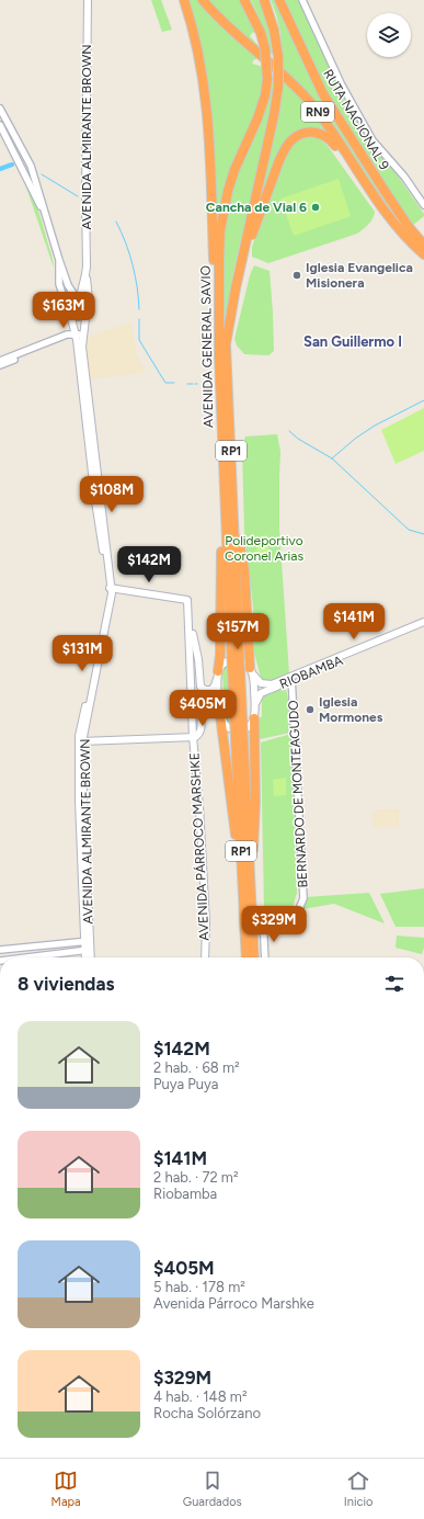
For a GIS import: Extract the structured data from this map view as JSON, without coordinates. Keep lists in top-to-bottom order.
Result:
{
  "streets": {
    "highway": [
      "RN9",
      "RUTA NACIONAL 9",
      "AVENIDA GENERAL SAVIO",
      "RP1"
    ],
    "main road": ["AVENIDA ALMIRANTE BROWN", "RIOBAMBA", "AVENIDA PÁRROCO MARSHKE"],
    "street": ["BERNARDO DE MONTEAGUDO"]
  },
  "crossings": [
    ["AVENIDA ALMIRANTE BROWN", "AVENIDA PÁRROCO MARSHKE"],
    ["AVENIDA GENERAL SAVIO", "RP1"],
    ["RIOBAMBA", "BERNARDO DE MONTEAGUDO"]
  ],
  "districts": ["San Guillermo I"],
  "parks": ["Polideportivo Coronel Arias"],
  "places": ["Cancha de Vial 6", "Iglesia Evangelica Misionera", "Iglesia Mormones"],
  "page": {
    "price": [
      "$163M",
      "$108M",
      "$142M",
      "$141M",
      "$157M",
      "$131M",
      "$405M",
      "$329M"
    ],
    "heading": "8 viviendas",
    "list": [
      {
        "name": "$142M",
        "note": "2 hab. · 68 m² · Puya Puya"
      },
      {
        "name": "$141M",
        "note": "2 hab. · 72 m² · Riobamba"
      },
      {
        "name": "$405M",
        "note": "5 hab. · 178 m² · Avenida Párroco Marshke"
      },
      {
        "name": "$329M",
        "note": "4 hab. · 148 m² · Rocha Solórzano"
      }
    ],
    "tabs": ["Mapa", "Guardados", "Inicio"]
  }
}
